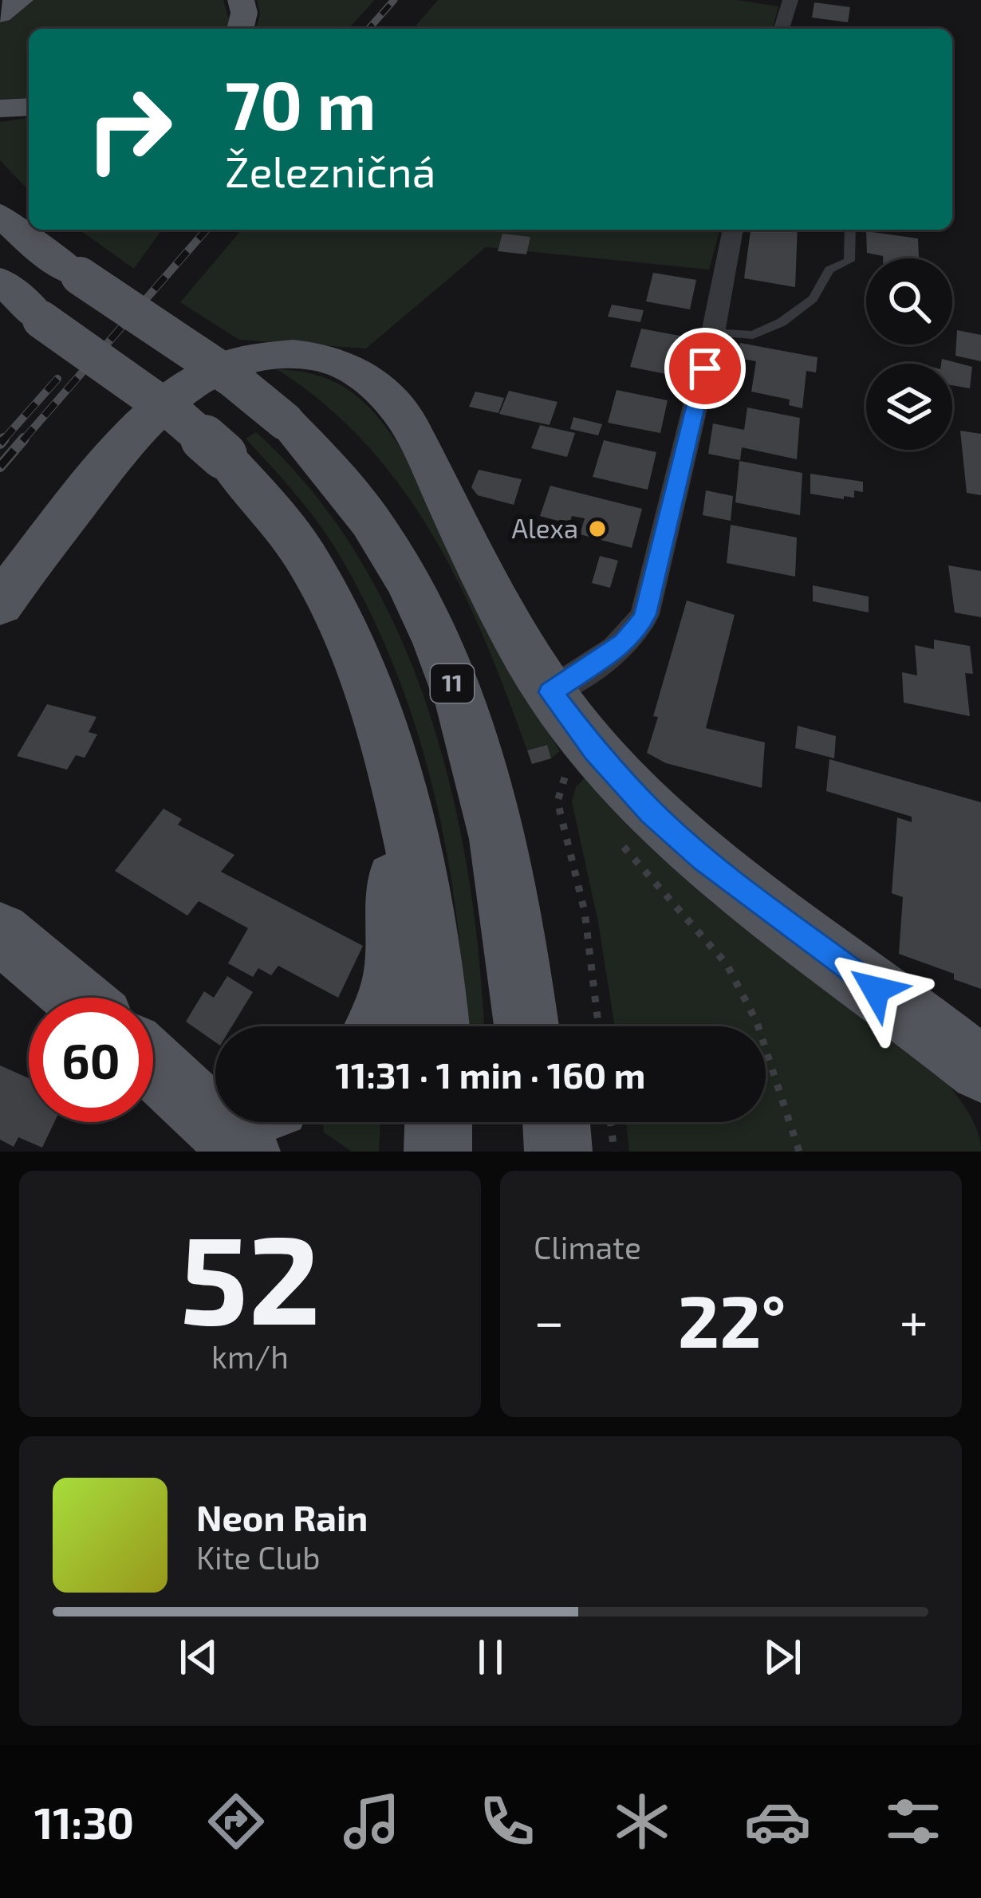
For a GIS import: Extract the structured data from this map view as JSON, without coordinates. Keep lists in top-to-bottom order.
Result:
{
  "streets": {
    "main road": ["11"]
  },
  "places": ["Alexa"],
  "page": {
    "turn": ["70 m", "Železničná"],
    "limit": "60",
    "trip": "11:31 · 1 min · 160 m",
    "tile": [
      ["52", "km/h"],
      "Climate"
    ],
    "heat": ["−", "22°", "+"],
    "song": ["Neon Rain", "Kite Club"],
    "tabs": "11:30"
  }
}
